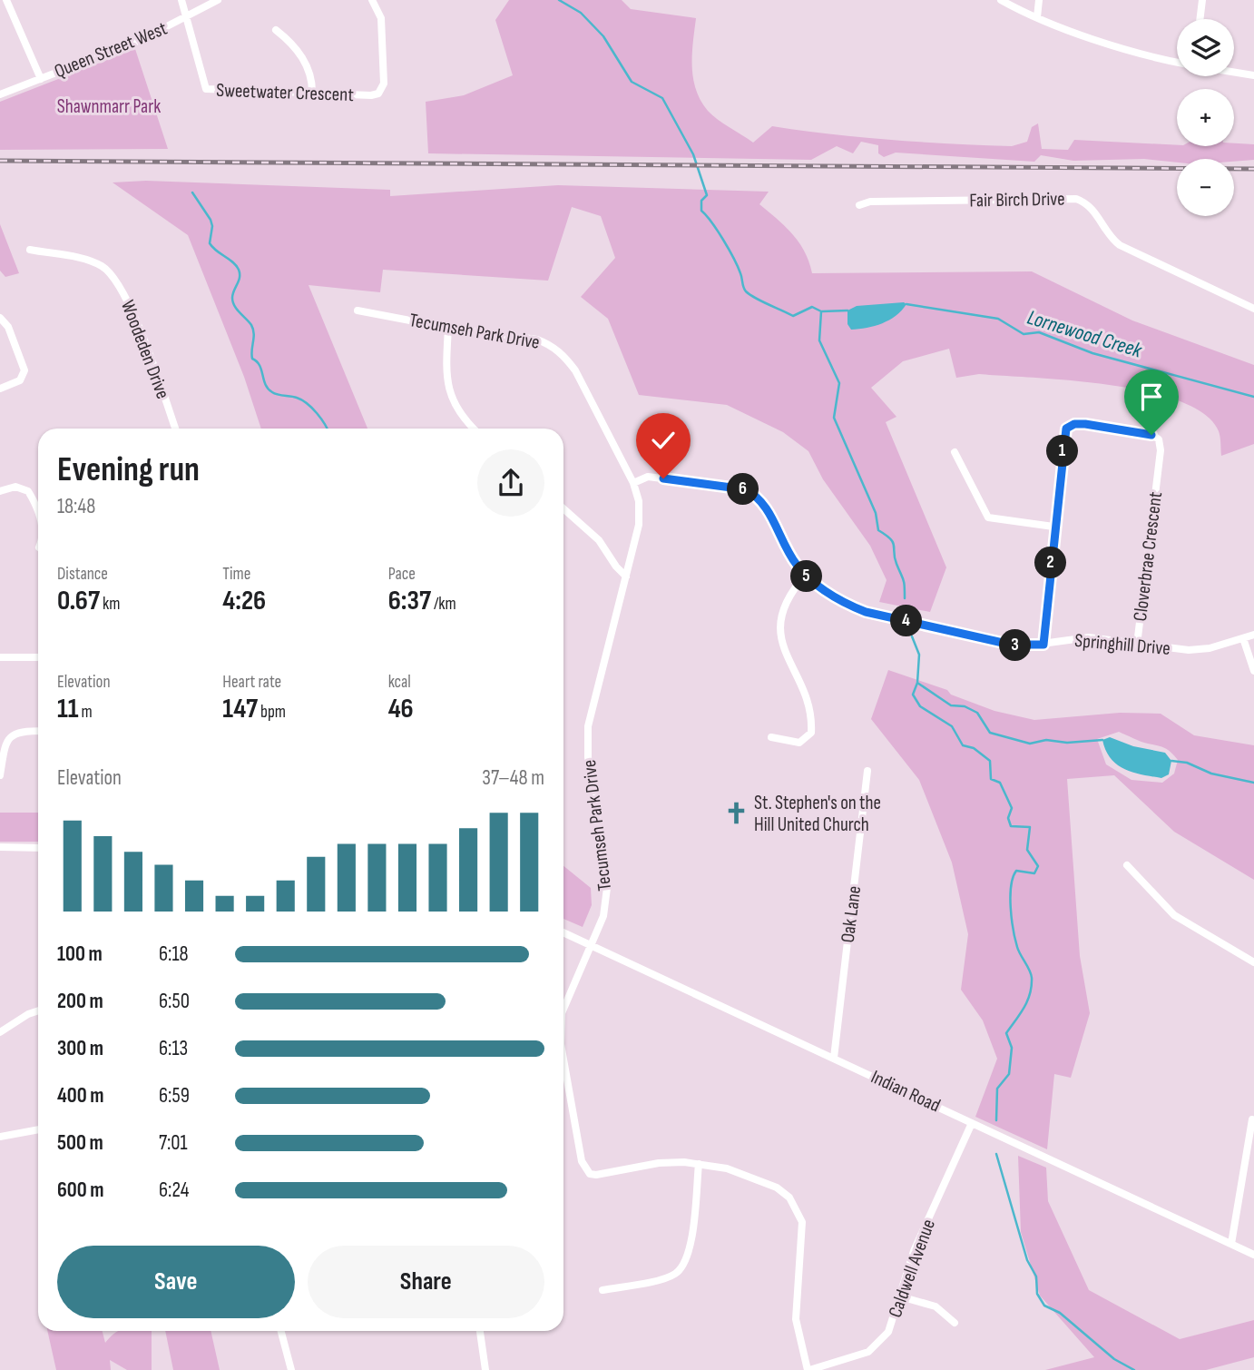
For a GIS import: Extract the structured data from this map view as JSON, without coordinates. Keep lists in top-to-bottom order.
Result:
{
  "streets": {
    "street": [
      "Queen Street West",
      "Sweetwater Crescent",
      "Fair Birch Drive",
      "Tecumseh Park Drive",
      "Woodeden Drive",
      "Cloverbrae Crescent",
      "Springhill Drive",
      "Oak Lane",
      "Indian Road",
      "Caldwell Avenue"
    ]
  },
  "crossings": [
    ["Queen Street West", "Sweetwater Crescent"],
    ["Tecumseh Park Drive", "Springhill Drive"],
    ["Tecumseh Park Drive", "Indian Road"],
    ["Tecumseh Park Drive", "Caldwell Avenue"],
    ["Cloverbrae Crescent", "Springhill Drive"],
    ["Oak Lane", "Indian Road"],
    ["Indian Road", "Caldwell Avenue"]
  ],
  "water": ["Lornewood Creek"],
  "parks": ["Shawnmarr Park"],
  "places": {
    "church": ["St. Stephen's on the Hill United Church"]
  },
  "page": {
    "map_buttons": ["+", "−"],
    "heading": ["Evening run", "18:48"],
    "pins": [
      "1",
      "6",
      "2",
      "5",
      "4",
      "3"
    ],
    "stats": [
      ["Distance", "0.67 km"],
      ["Time", "4:26"],
      ["Pace", "6:37 /km"],
      ["Elevation", "11 m"],
      ["Heart rate", "147 bpm"],
      ["kcal", "46"]
    ],
    "chart": ["Elevation", "37–48 m"],
    "list": [
      {
        "name": "100 m",
        "note": "6:18"
      },
      {
        "name": "200 m",
        "note": "6:50"
      },
      {
        "name": "300 m",
        "note": "6:13"
      },
      {
        "name": "400 m",
        "note": "6:59"
      },
      {
        "name": "500 m",
        "note": "7:01"
      },
      {
        "name": "600 m",
        "note": "6:24"
      }
    ],
    "buttons": ["Save", "Share"]
  }
}
